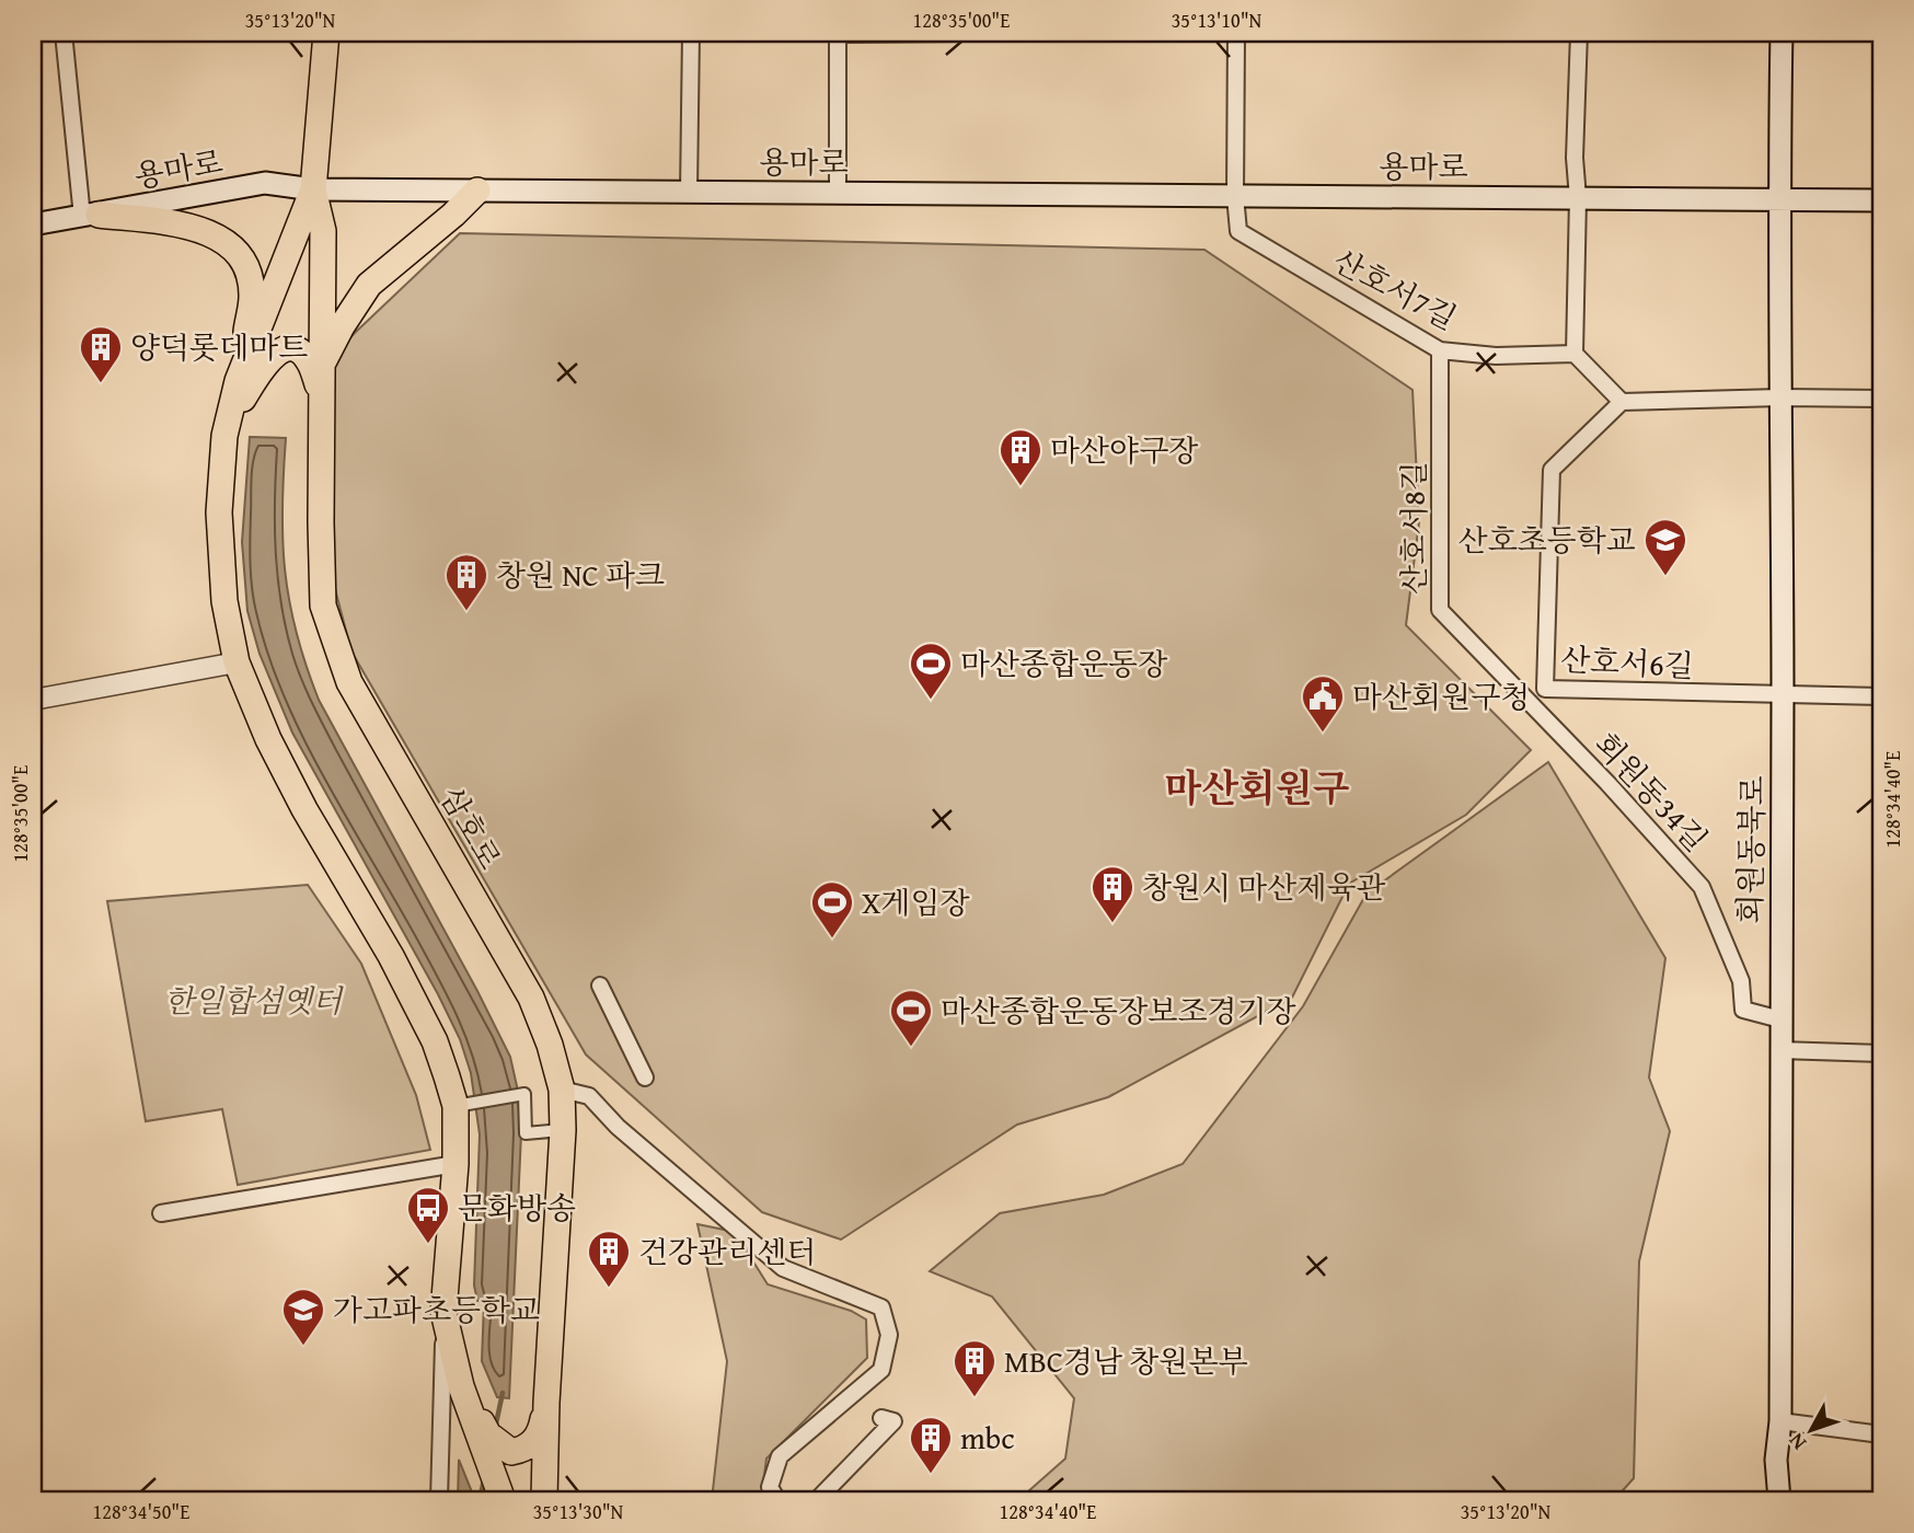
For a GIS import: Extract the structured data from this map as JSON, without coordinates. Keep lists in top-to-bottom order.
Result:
{
  "streets": {
    "main road": ["용마로", "삼호로", "회원동북로"],
    "street": [
      "산호서7길",
      "산호서8길",
      "산호서6길",
      "회원동34길"
    ]
  },
  "crossings": [
    ["용마로", "산호서7길"],
    ["용마로", "삼호로"],
    ["용마로", "회원동북로"],
    ["산호서7길", "산호서8길"],
    ["산호서8길", "회원동34길"],
    ["산호서6길", "회원동북로"],
    ["회원동34길", "회원동북로"]
  ],
  "districts": ["마산회원구"],
  "parks": ["한일합섬옛터"],
  "places": {
    "building": [
      "양덕롯데마트",
      "마산야구장",
      "창원 NC 파크",
      "창원시 마산제육관",
      "건강관리센터",
      "MBC경남 창원본부",
      "mbc"
    ],
    "school or university": ["산호초등학교", "가고파초등학교"],
    "sports": ["마산종합운동장", "X게임장", "마산종합운동장보조경기장"],
    "public building": ["마산회원구청"],
    "bus stop": ["문화방송"]
  },
  "north": "bottom left",
  "coordinates": [
    "35°13'20\"N",
    "128°35'00\"E",
    "35°13'10\"N",
    "128°34'40\"E",
    "128°34'50\"E",
    "35°13'30\"N"
  ]
}
